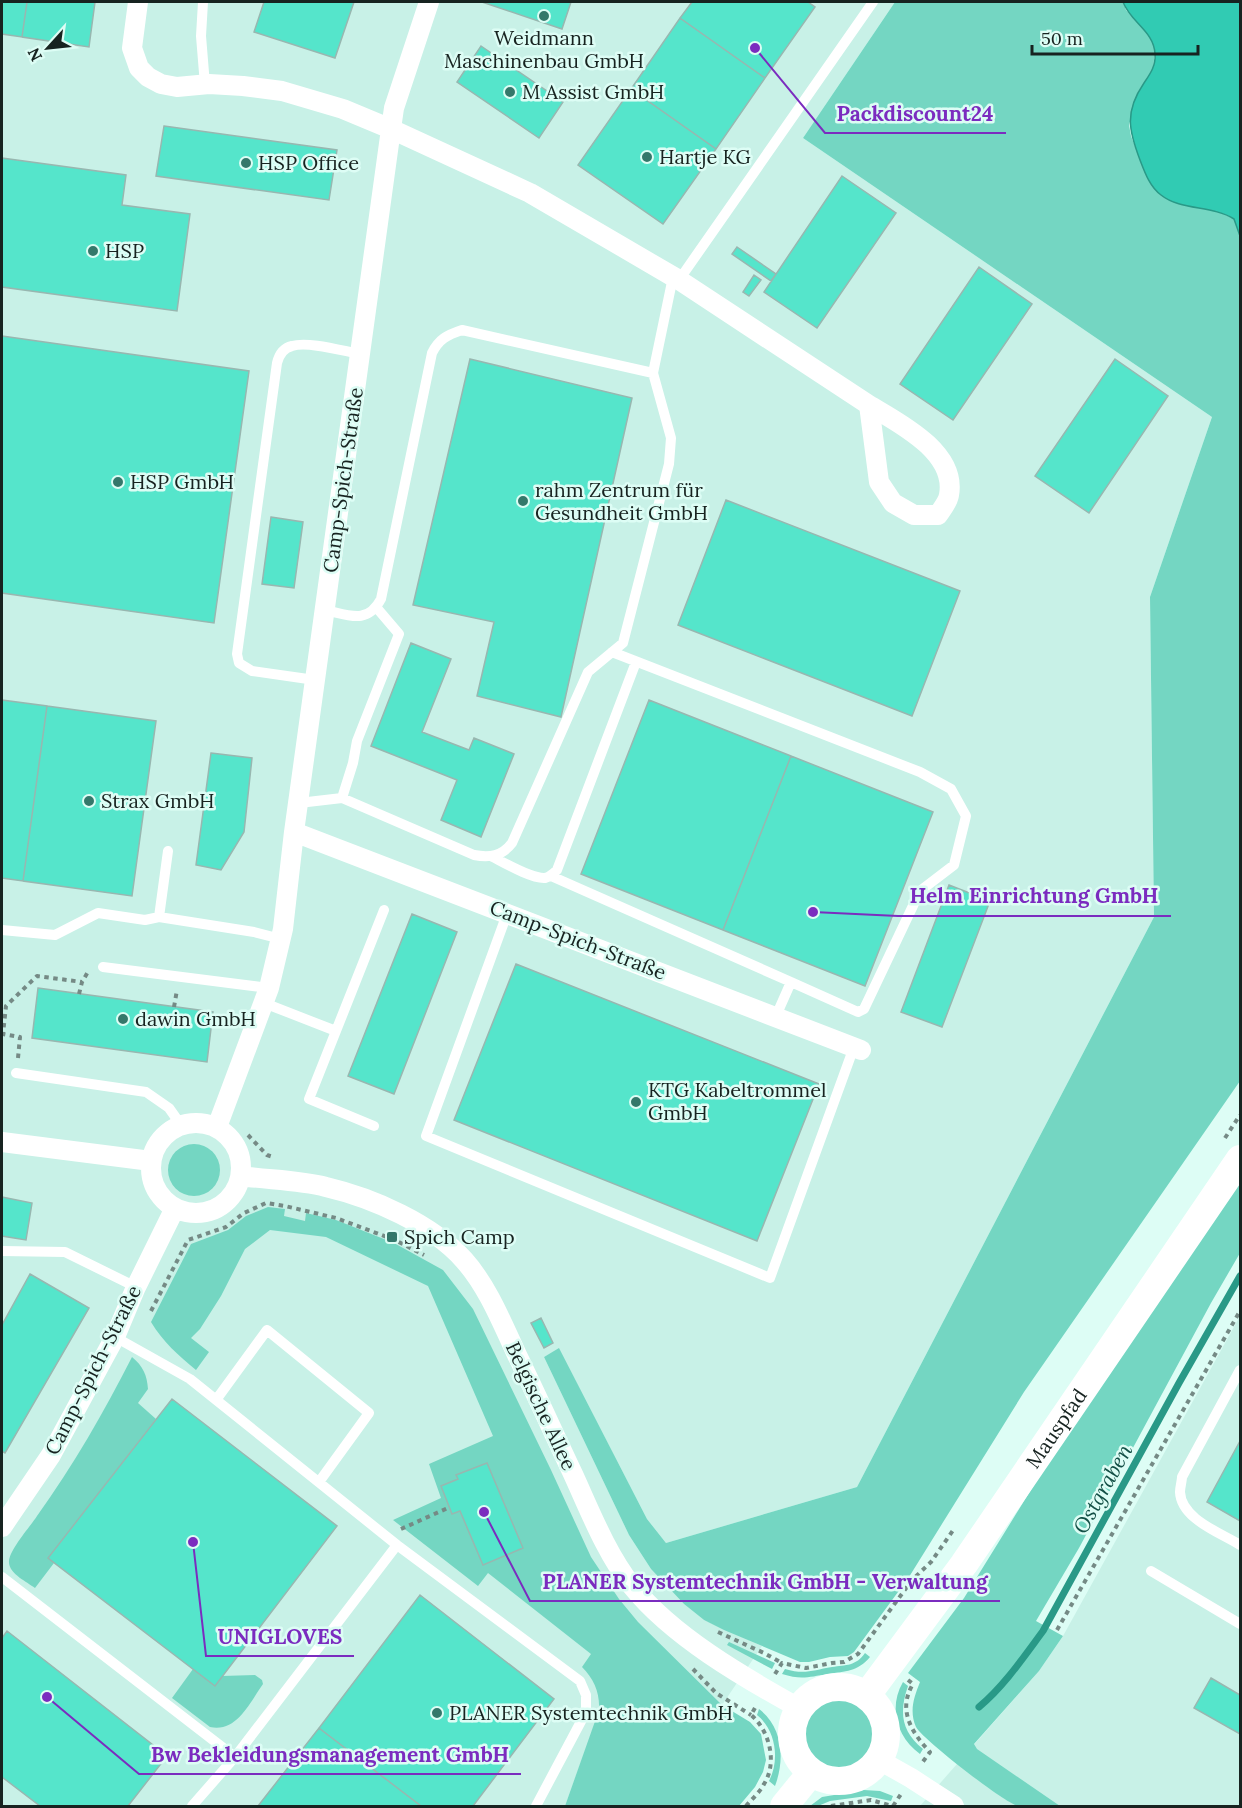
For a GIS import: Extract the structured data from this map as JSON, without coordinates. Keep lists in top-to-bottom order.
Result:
{
  "streets": {
    "street": ["Camp-Spich-Straße", "Belgische Allee", "Mauspfad"]
  },
  "crossings": [
    ["Camp-Spich-Straße", "Belgische Allee"],
    ["Belgische Allee", "Mauspfad"]
  ],
  "water": ["Ostgraben"],
  "places": {
    "other": [
      "Weidmann Maschinenbau GmbH",
      "Packdiscount24",
      "M Assist GmbH",
      "Hartje KG",
      "HSP Office",
      "HSP",
      "HSP GmbH",
      "rahm Zentrum für Gesundheit GmbH",
      "Strax GmbH",
      "Helm Einrichtung GmbH",
      "dawin GmbH",
      "KTG Kabeltrommel GmbH",
      "PLANER Systemtechnik GmbH - Verwaltung",
      "UNIGLOVES",
      "Bw Bekleidungsmanagement GmbH",
      "PLANER Systemtechnik GmbH"
    ],
    "transit": ["Spich Camp"]
  },
  "scale_bar": "50 m",
  "north": "bottom left"
}
